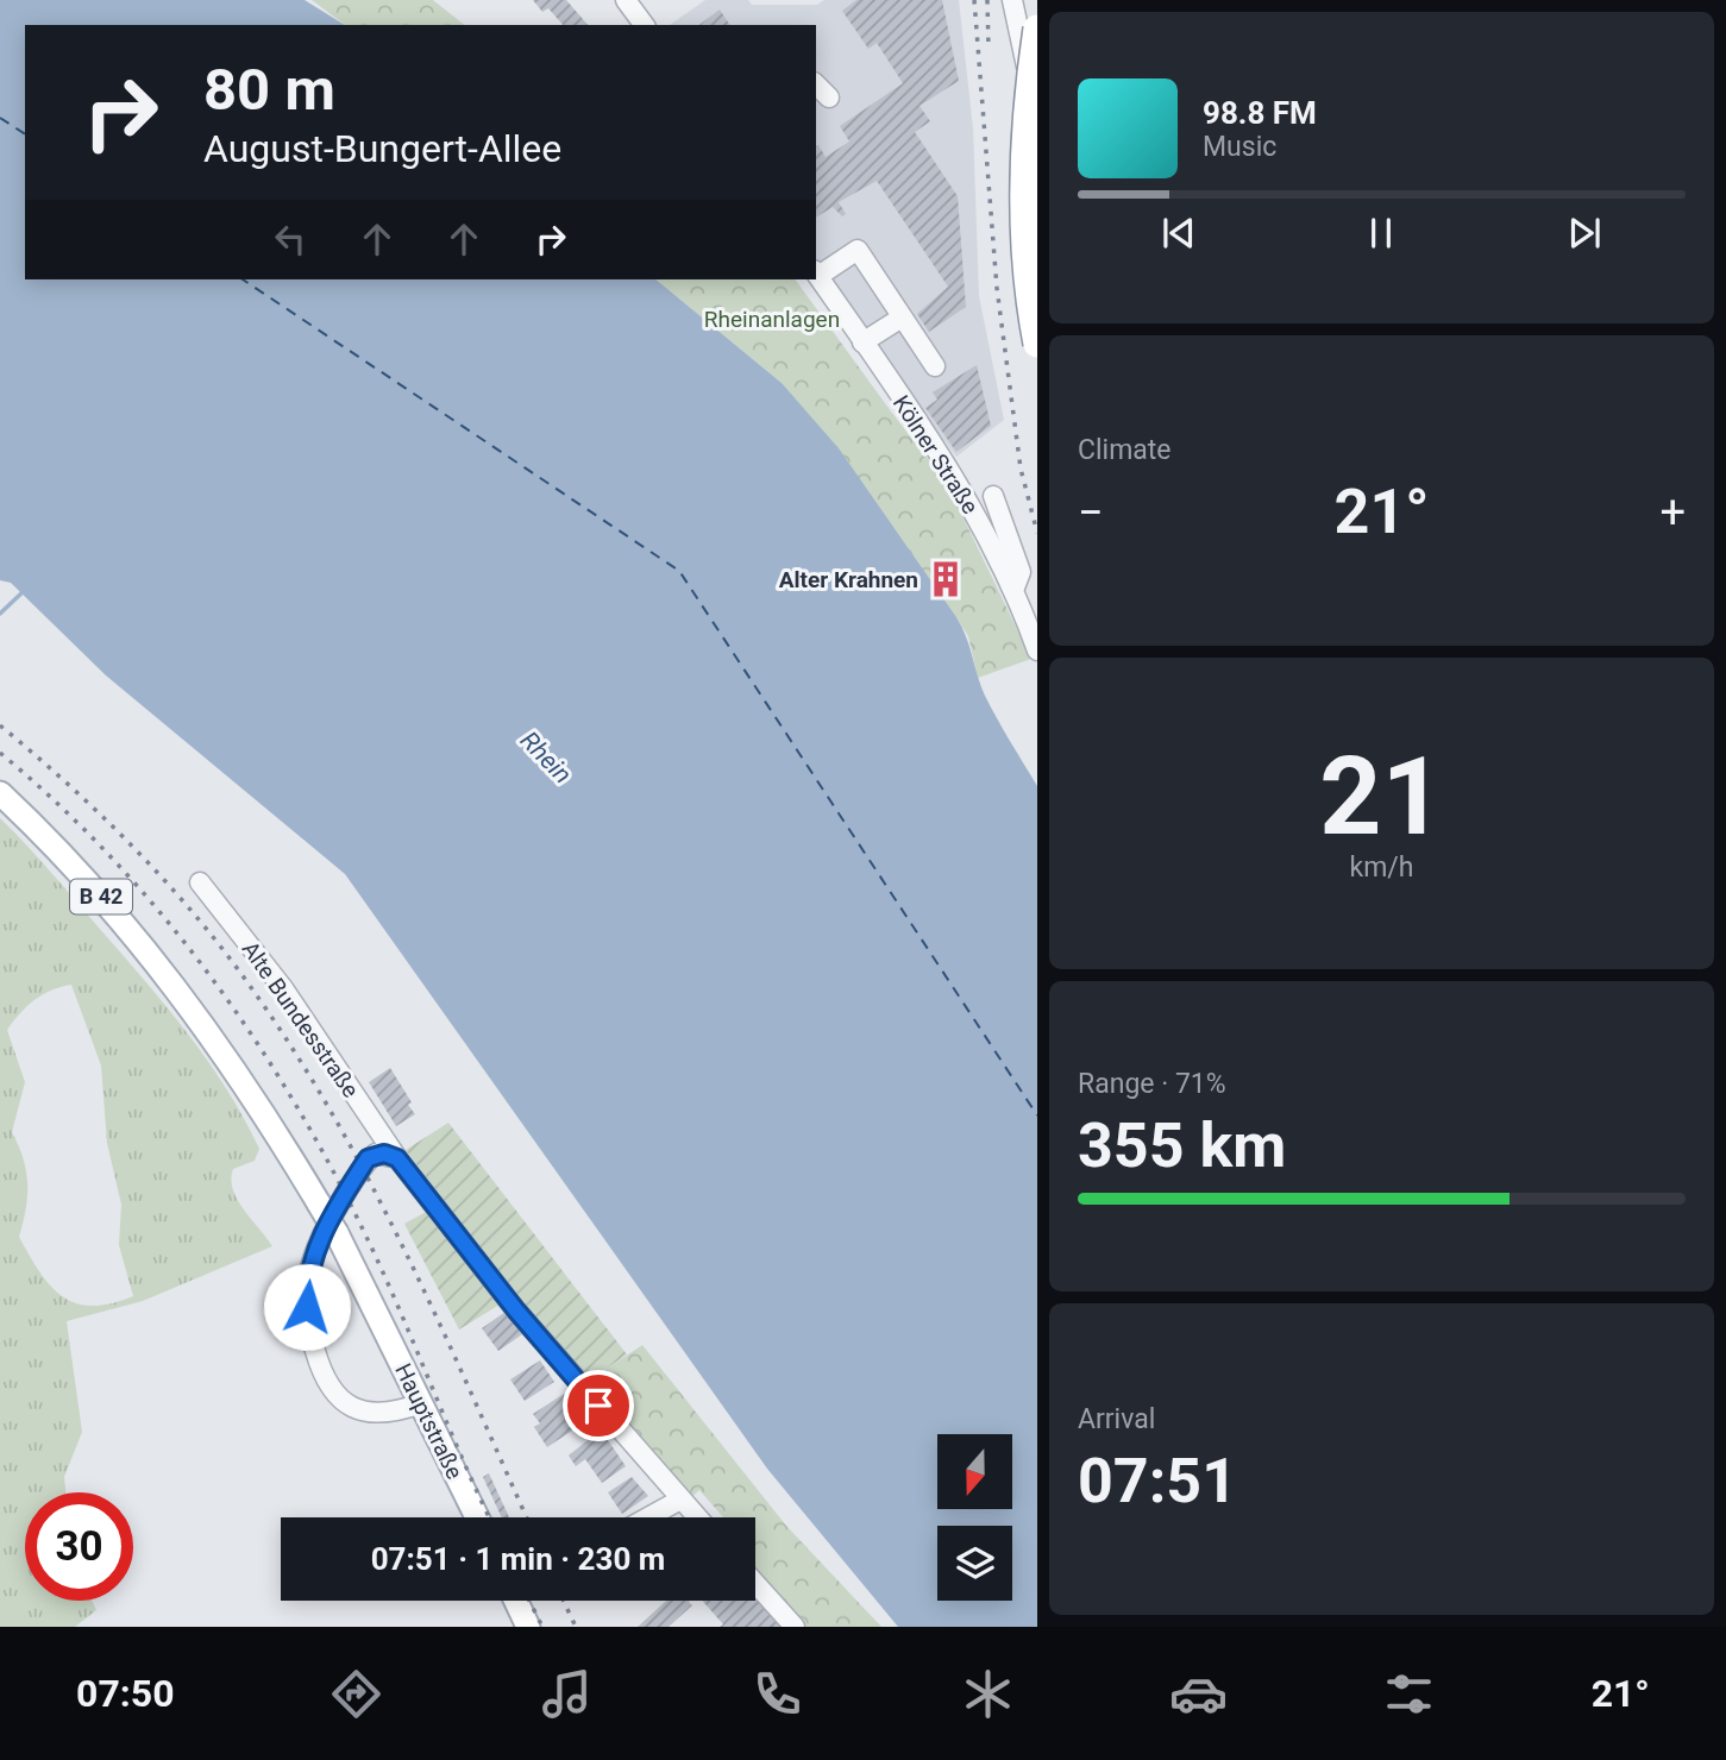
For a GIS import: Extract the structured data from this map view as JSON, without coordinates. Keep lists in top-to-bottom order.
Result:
{
  "streets": {
    "main road": ["B 42", "Hauptstraße"],
    "street": ["Kölner Straße", "Alte Bundesstraße"]
  },
  "water": ["Rhein"],
  "parks": ["Rheinanlagen"],
  "places": {
    "building": ["Alter Krahnen"]
  },
  "north": "bottom",
  "page": {
    "turn": ["80 m", "August-Bungert-Allee"],
    "song": ["98.8 FM", "Music"],
    "tile": [
      "Climate",
      ["21", "km/h"],
      ["Range · 71%", "355 km"],
      ["Arrival", "07:51"]
    ],
    "heat": ["−", "21°", "+"],
    "limit": "30",
    "trip": "07:51 · 1 min · 230 m",
    "tabs": ["07:50", "21°"]
  }
}
